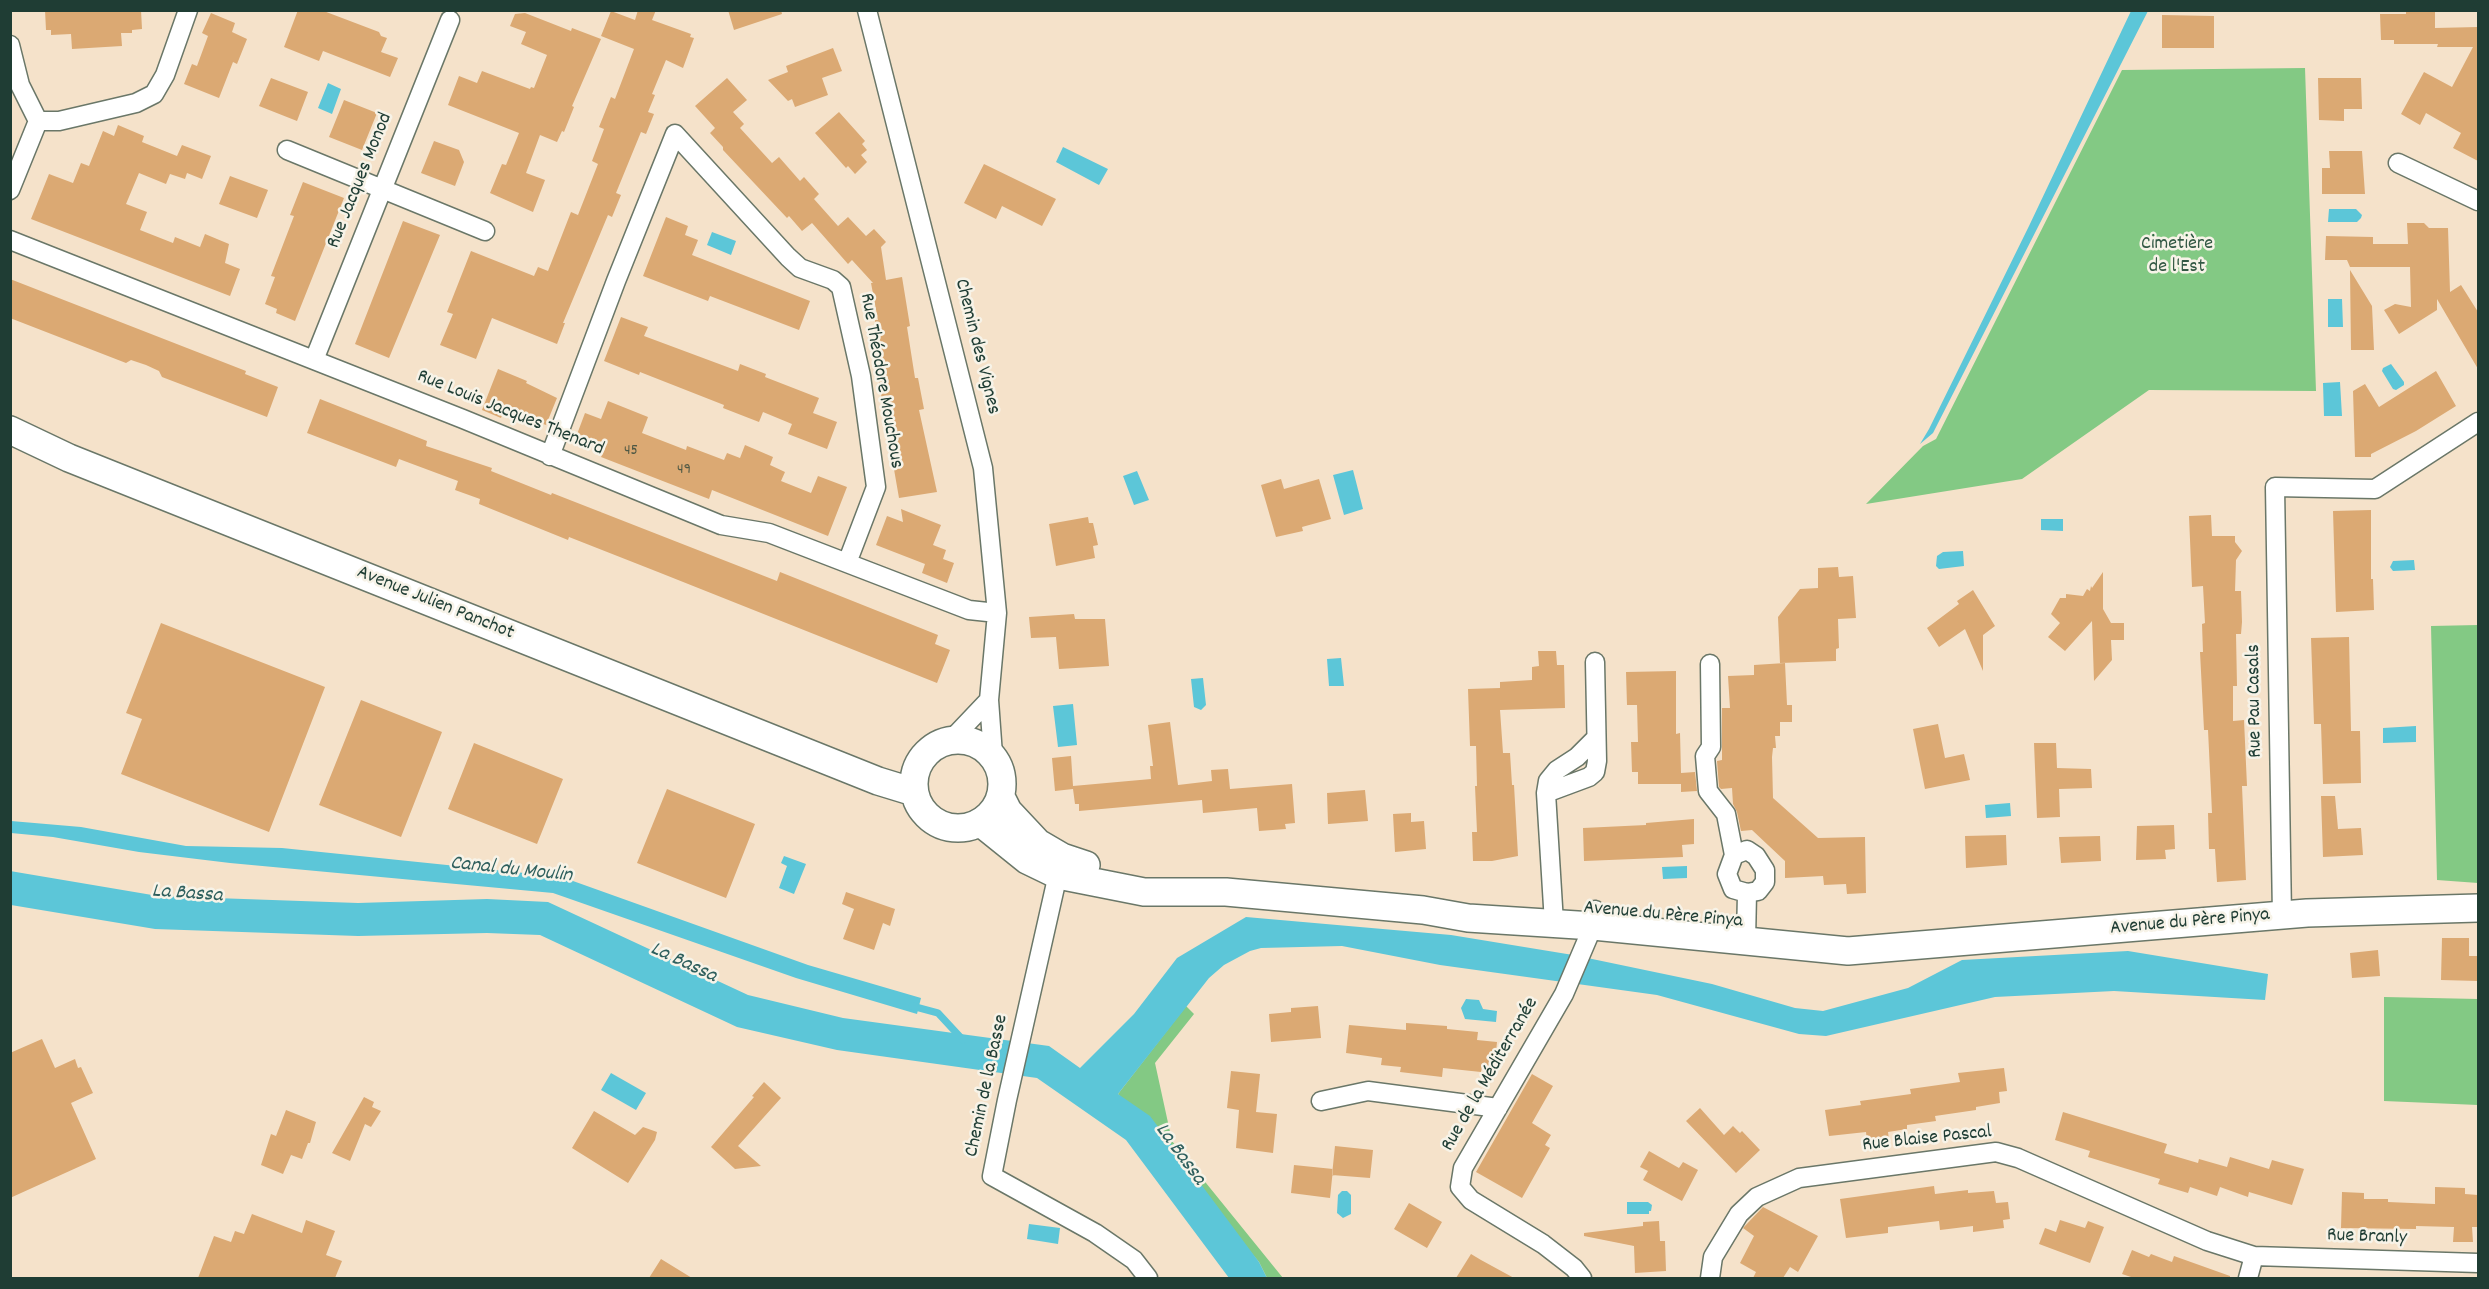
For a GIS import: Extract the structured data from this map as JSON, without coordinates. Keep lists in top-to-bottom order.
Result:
{
  "streets": {
    "main road": ["Avenue Julien Panchot", "Avenue du Père Pinya"],
    "street": [
      "Rue Jacques Monod",
      "Chemin des Vignes",
      "Rue Théodore Mouchous",
      "Rue Louis Jacques Thenard",
      "Rue Pau Casals",
      "Rue de la Méditerranée",
      "Chemin de la Basse",
      "Rue Blaise Pascal",
      "Rue Branly"
    ]
  },
  "crossings": [
    ["Rue Jacques Monod", "Rue Louis Jacques Thenard"],
    ["Chemin des Vignes", "Rue Louis Jacques Thenard"],
    ["Chemin des Vignes", "Avenue Julien Panchot"],
    ["Chemin des Vignes", "Avenue du Père Pinya"],
    ["Rue Théodore Mouchous", "Rue Louis Jacques Thenard"],
    ["Avenue Julien Panchot", "Avenue du Père Pinya"],
    ["Rue Pau Casals", "Avenue du Père Pinya"],
    ["Avenue du Père Pinya", "Rue de la Méditerranée"],
    ["Avenue du Père Pinya", "Chemin de la Basse"],
    ["Rue Blaise Pascal", "Rue Branly"]
  ],
  "water": ["Canal du Moulin", "La Bassa"],
  "parks": ["Cimetière de l'Est"],
  "house_numbers": ["45", "49"]
}
